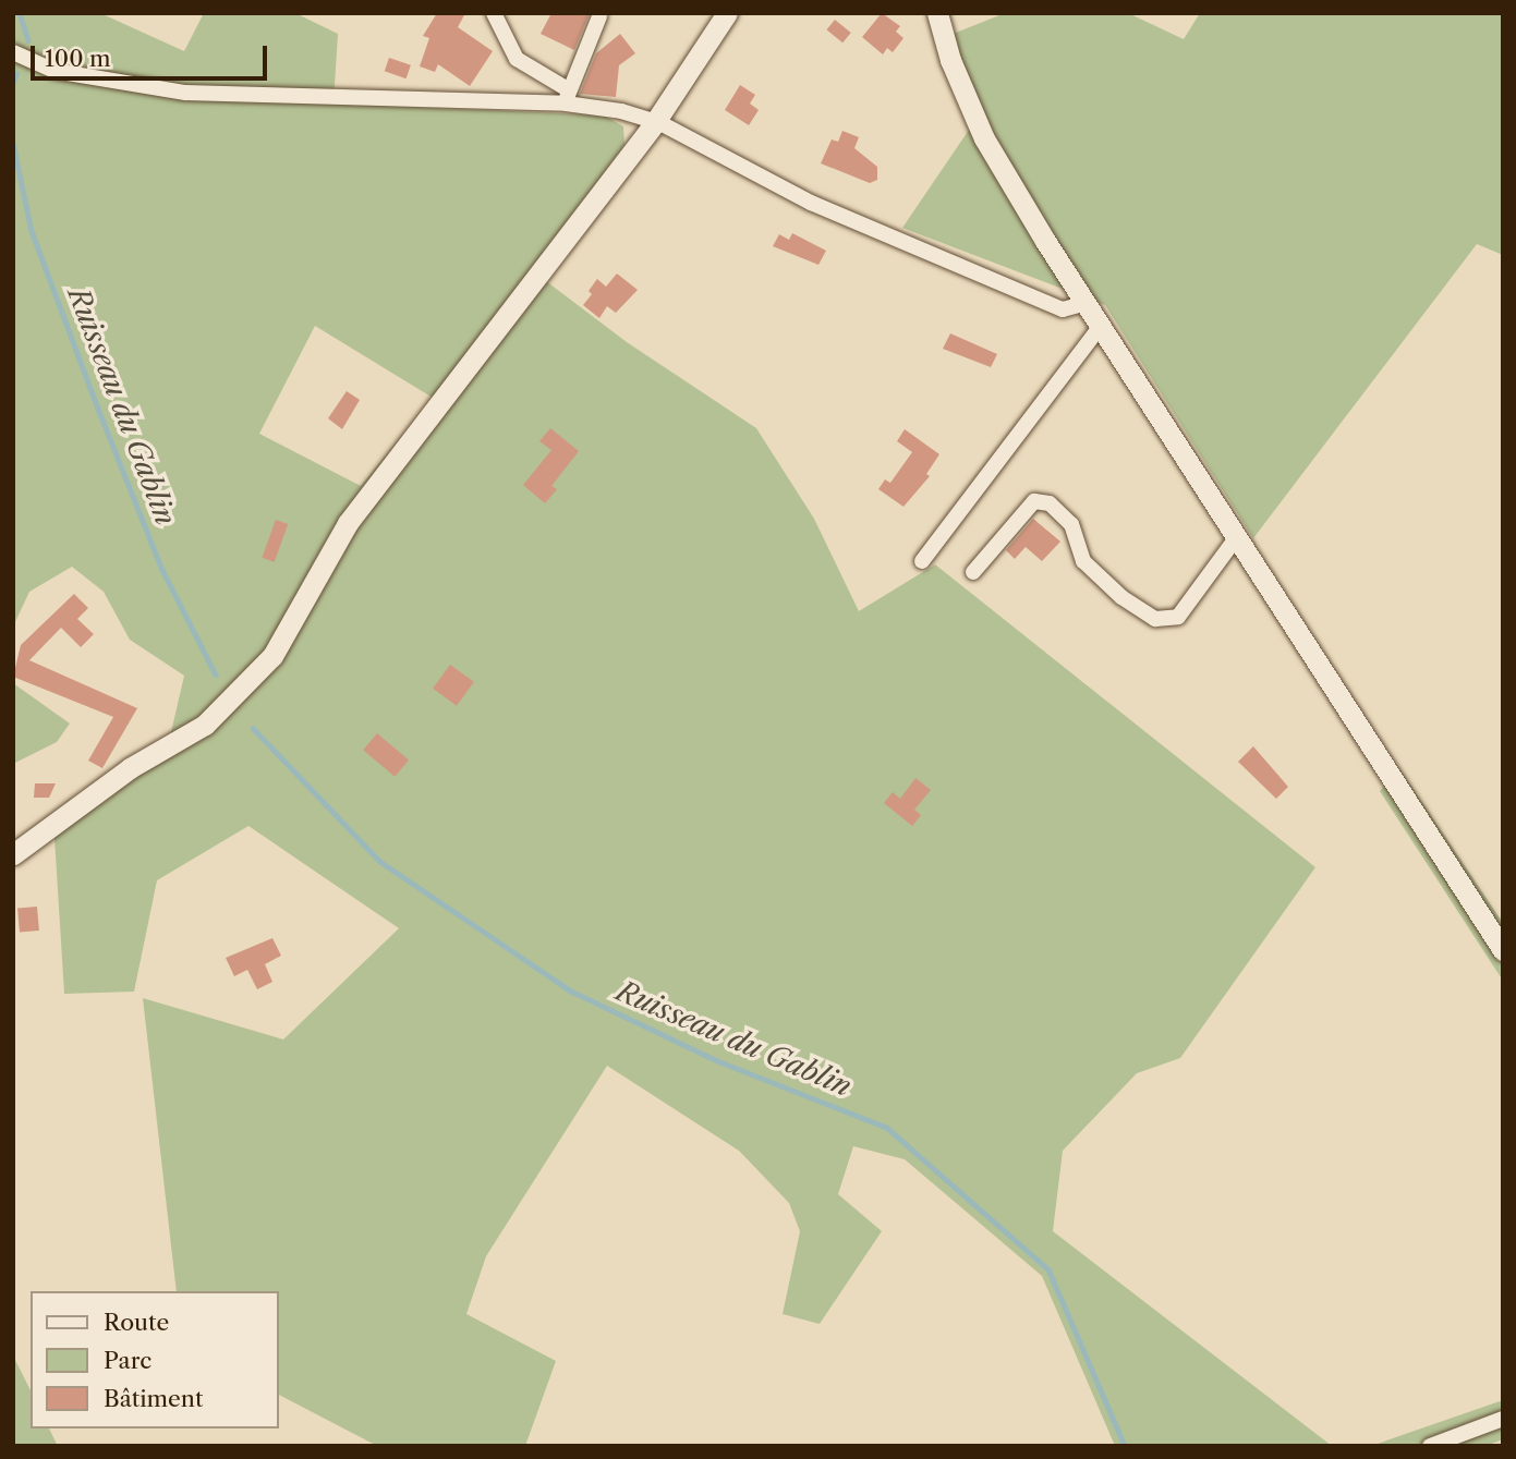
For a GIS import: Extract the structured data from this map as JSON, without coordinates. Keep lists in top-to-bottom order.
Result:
{
  "water": ["Ruisseau du Gablin"],
  "legend": ["Route", "Parc", "Bâtiment"],
  "scale_bar": "100 m"
}
